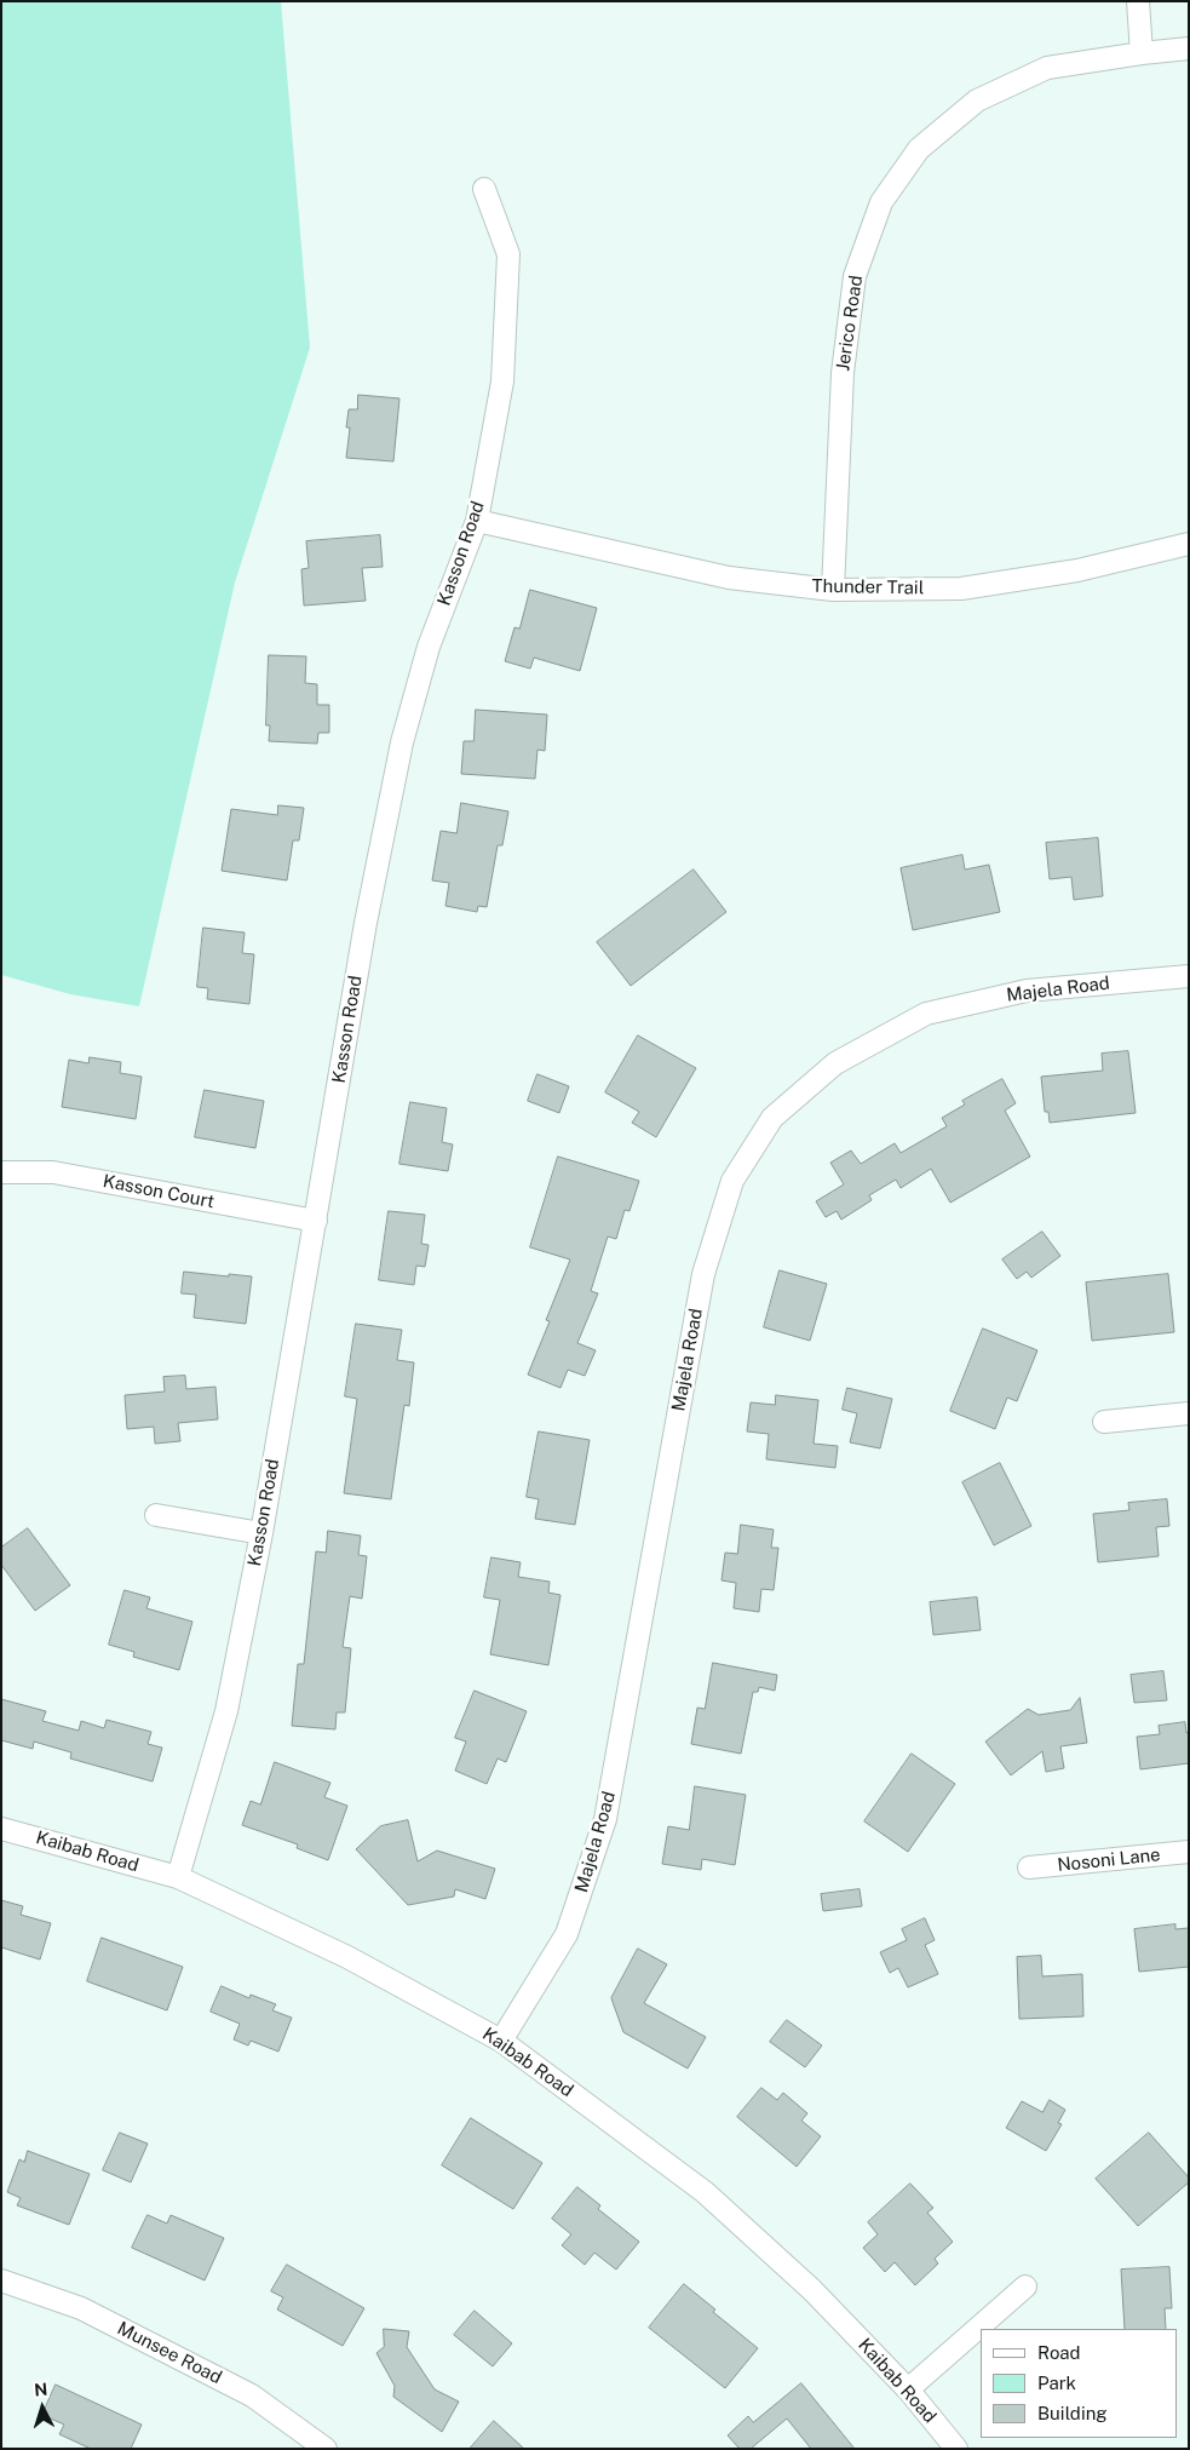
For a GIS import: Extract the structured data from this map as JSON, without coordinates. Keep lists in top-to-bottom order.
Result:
{
  "streets": {
    "street": [
      "Jerico Road",
      "Kasson Road",
      "Thunder Trail",
      "Majela Road",
      "Kasson Court",
      "Kaibab Road",
      "Nosoni Lane",
      "Munsee Road"
    ]
  },
  "crossings": [
    ["Jerico Road", "Thunder Trail"],
    ["Kasson Road", "Thunder Trail"],
    ["Kasson Road", "Kasson Court"],
    ["Kasson Road", "Kaibab Road"],
    ["Majela Road", "Kaibab Road"]
  ],
  "legend": ["Road", "Park", "Building"],
  "north": "top"
}
